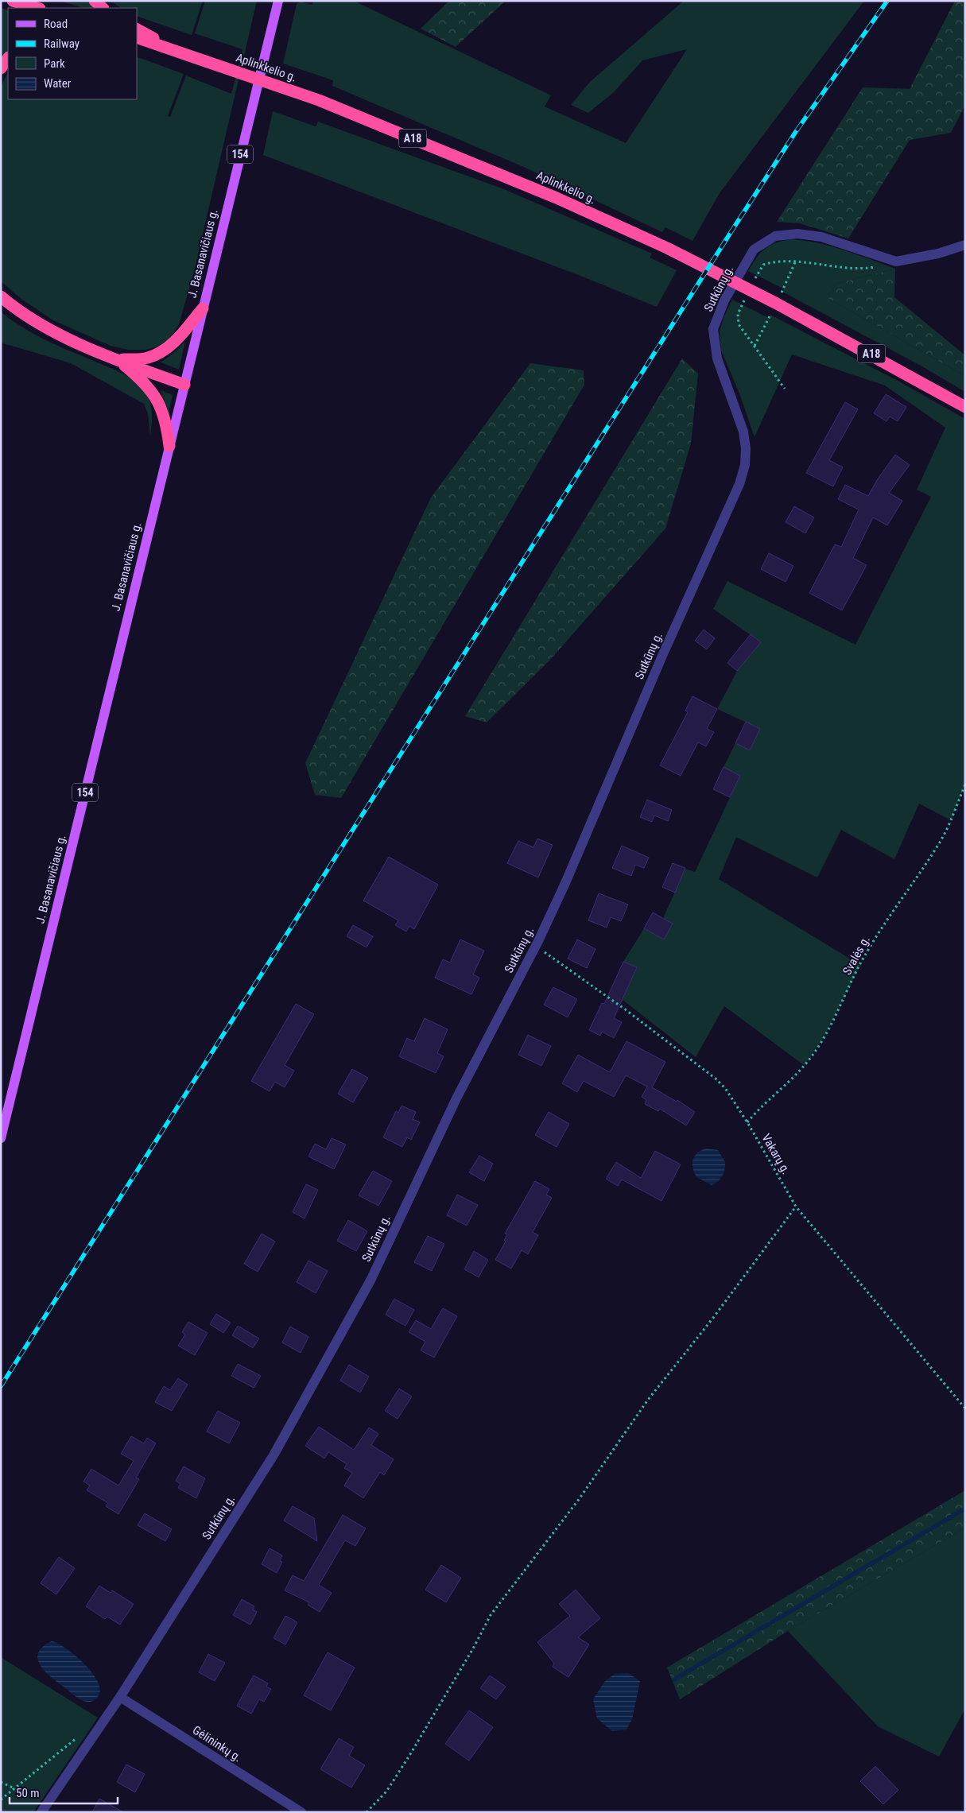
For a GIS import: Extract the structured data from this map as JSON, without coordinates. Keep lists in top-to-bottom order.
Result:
{
  "streets": {
    "highway": ["Aplinkkelio g.", "A18"],
    "main road": ["154", "J. Basanavičiaus g."],
    "street": ["Sutkūnų g.", "Gėlininkų g."],
    "path": ["Svalės g.", "Vakarų g."]
  },
  "crossings": [
    ["Sutkūnų g.", "Vakarų g."],
    ["Sutkūnų g.", "Gėlininkų g."],
    ["Svalės g.", "Vakarų g."]
  ],
  "legend": [
    "Road",
    "Railway",
    "Park",
    "Water"
  ],
  "scale_bar": "50 m"
}
